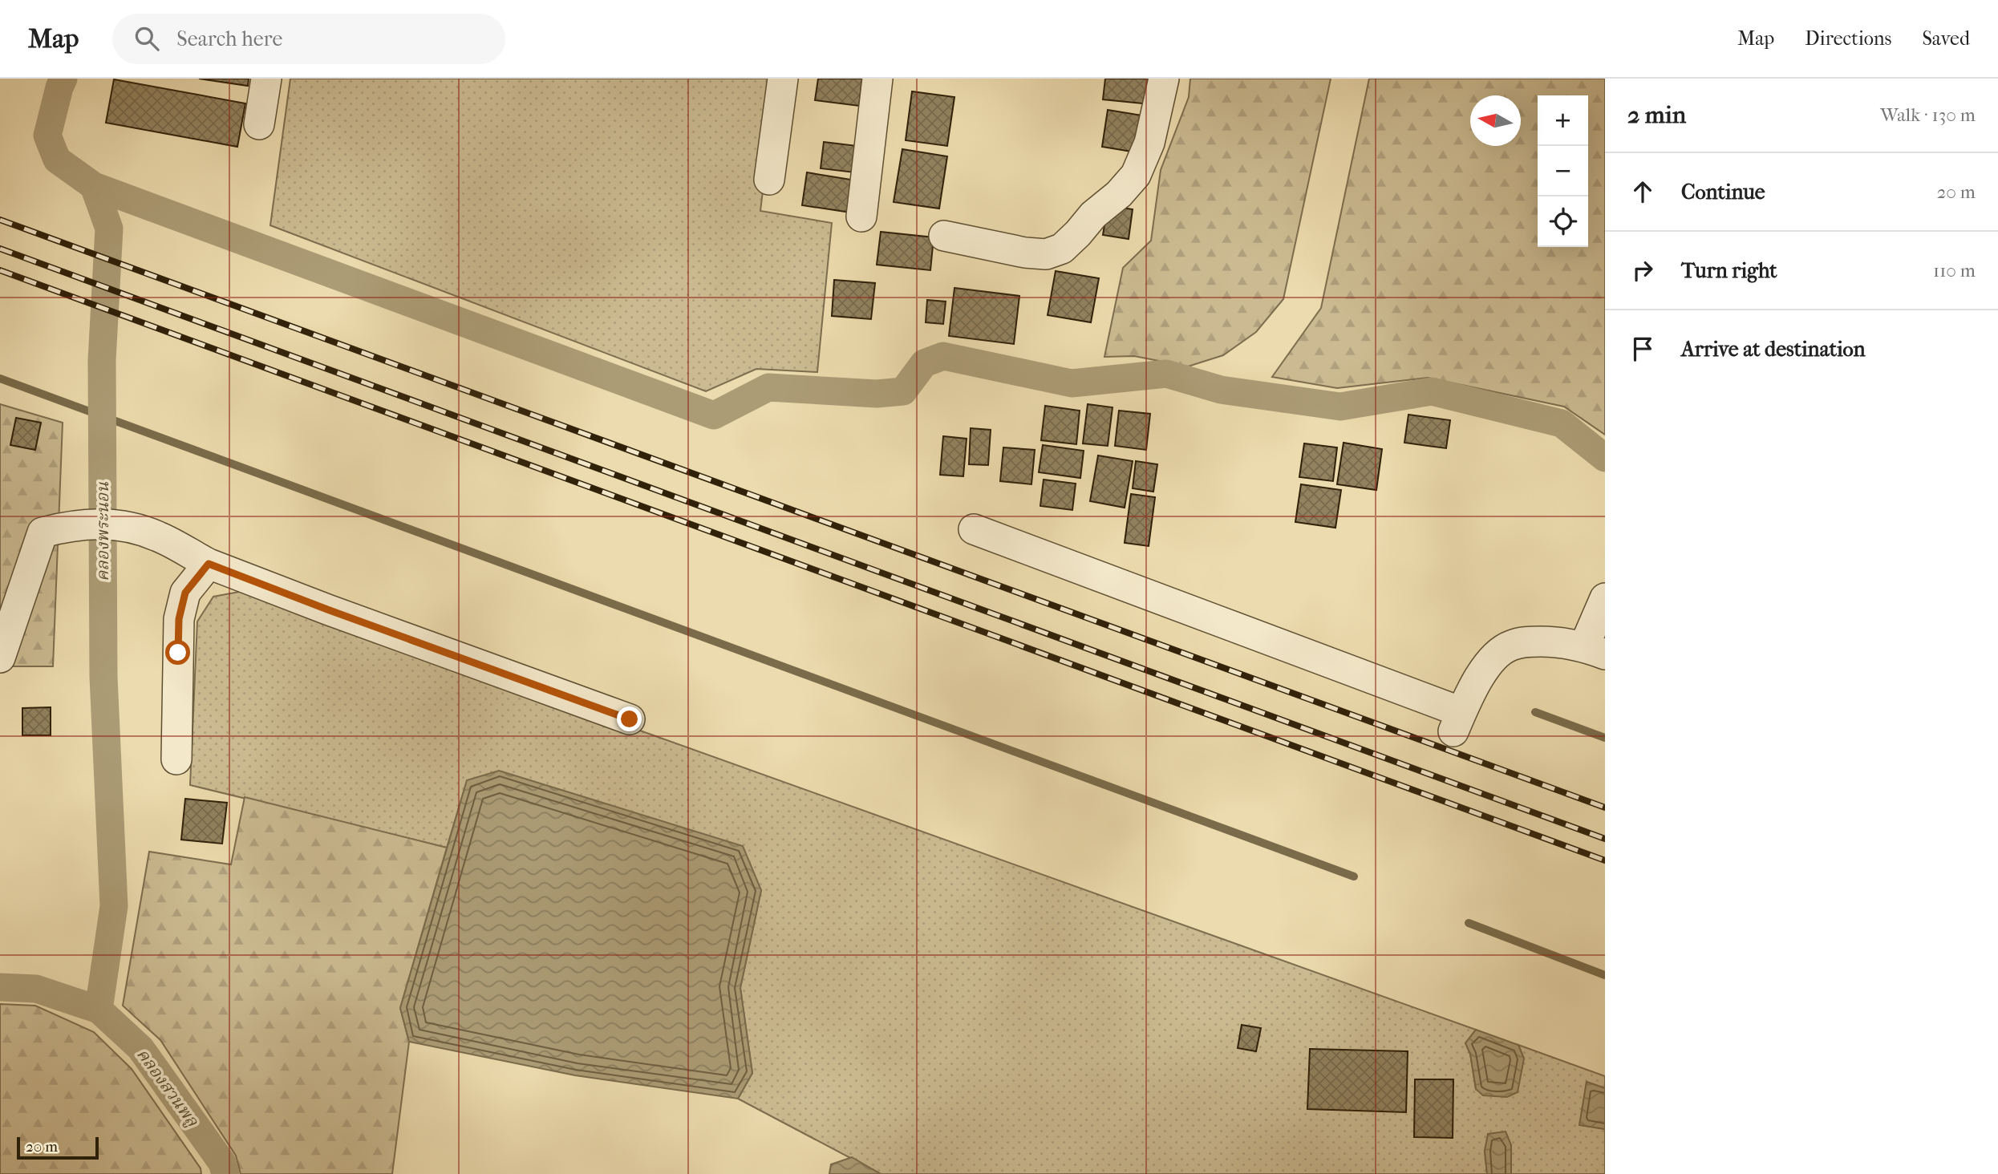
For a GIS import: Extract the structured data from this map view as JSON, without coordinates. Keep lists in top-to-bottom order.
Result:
{
  "water": ["คลองพระนอน", "คลองสวนพลู"],
  "scale_bar": "20 m",
  "north": "left",
  "page": {
    "header": "Map",
    "search": "Search here",
    "nav": ["Map", "Directions", "Saved"],
    "heading": ["2 min", "Walk · 130 m"],
    "map_buttons": ["+", "−"],
    "list": [
      ["Continue", "20 m"],
      ["Turn right", "110 m"],
      "Arrive at destination"
    ],
    "scale": "20 m"
  }
}
